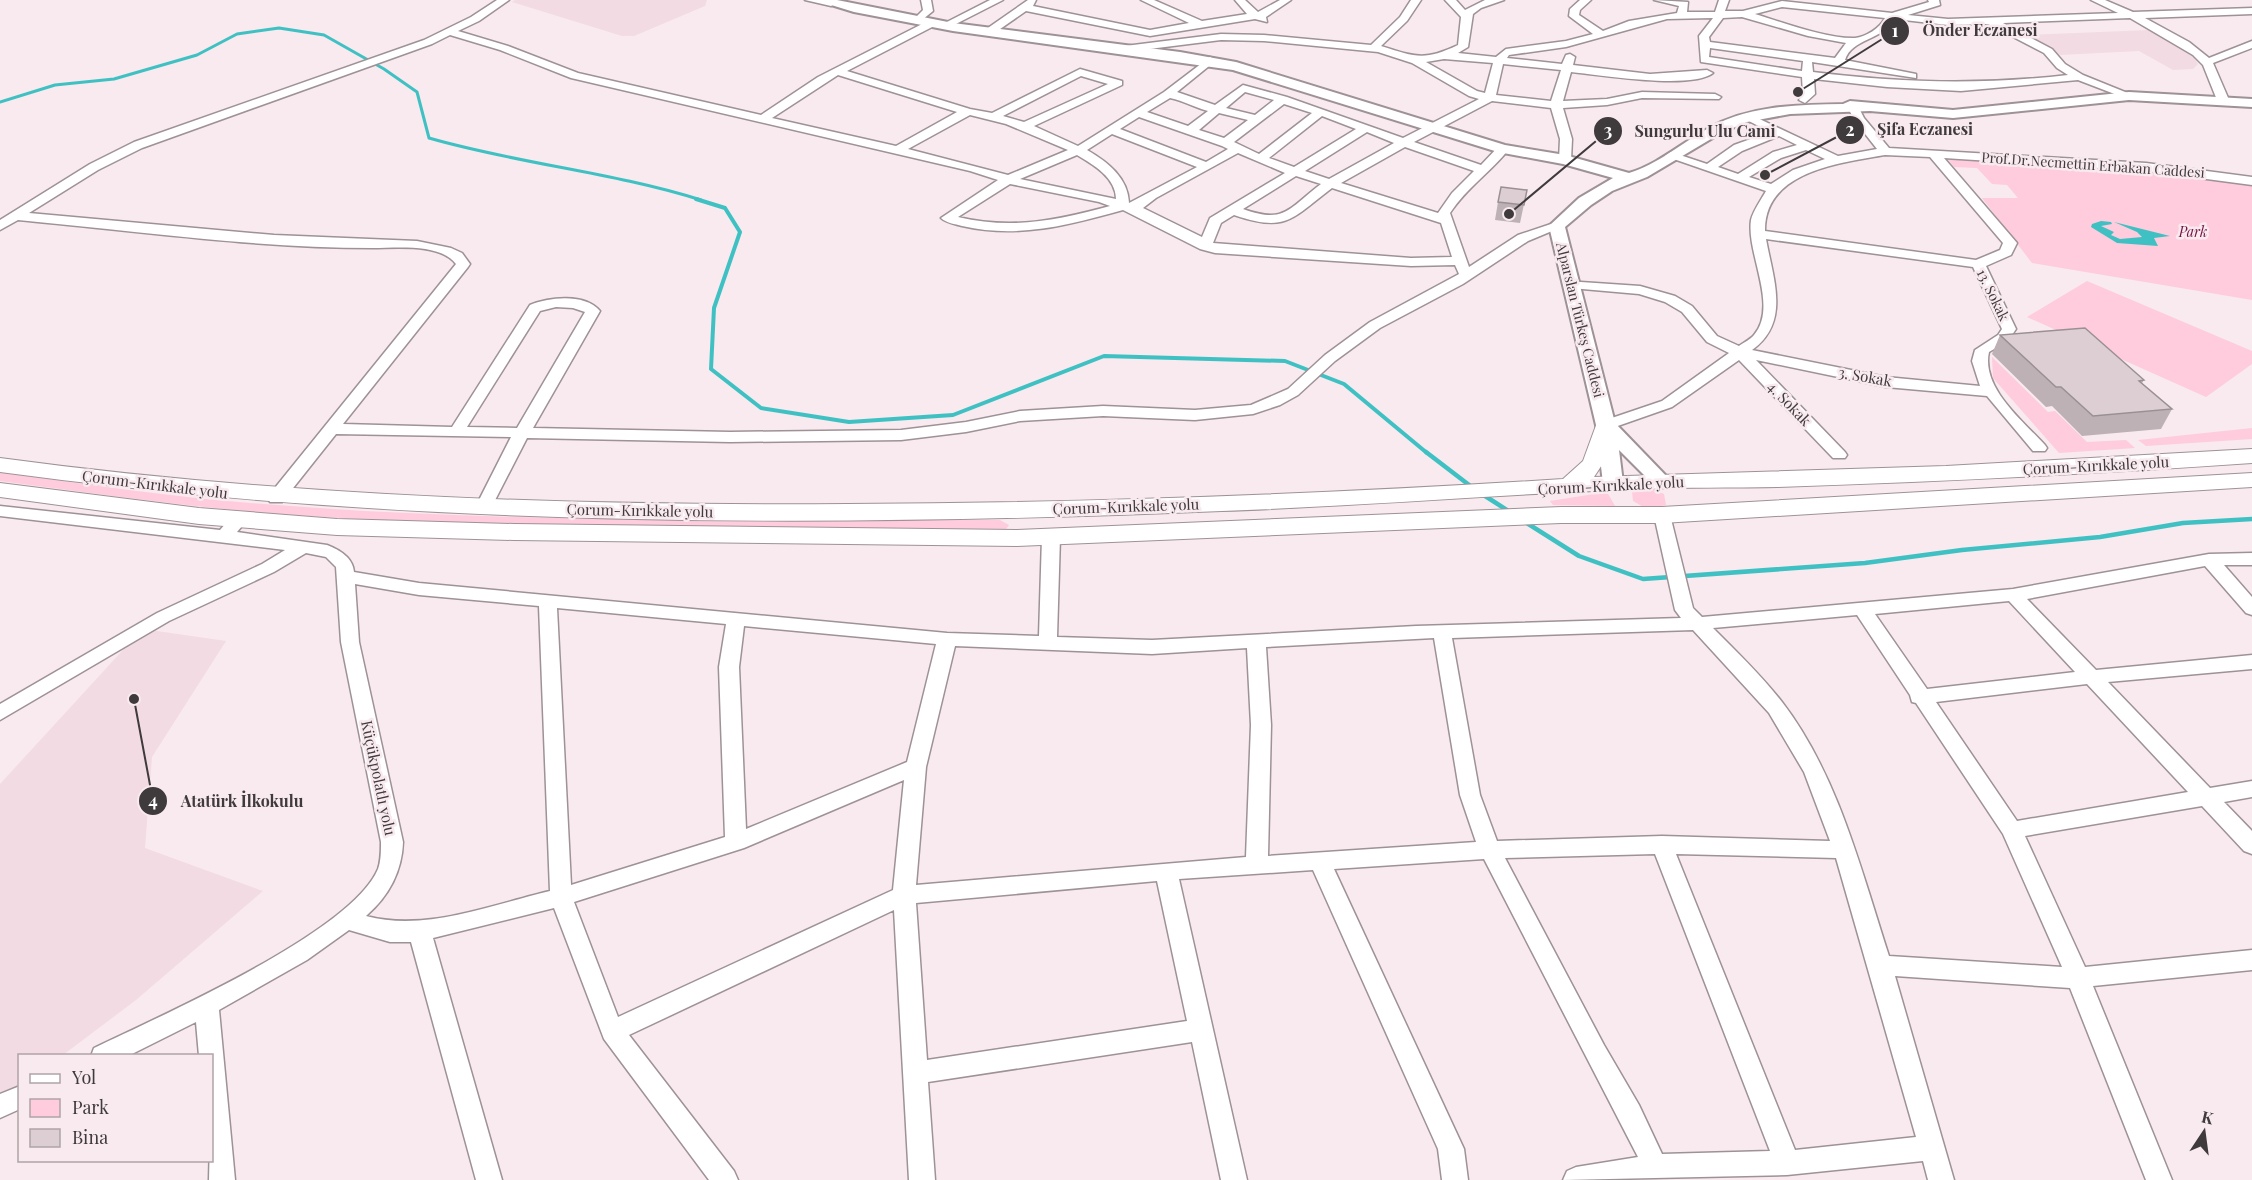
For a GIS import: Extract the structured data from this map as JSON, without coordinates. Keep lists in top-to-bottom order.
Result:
{
  "streets": {
    "highway": ["Çorum-Kırıkkale yolu"],
    "main road": ["Alparslan Türkeş Caddesi"],
    "street": [
      "Prof.Dr.Necmettin Erbakan Caddesi",
      "13. Sokak",
      "3. Sokak",
      "4. Sokak",
      "Küçükpolatlı yolu"
    ]
  },
  "crossings": [
    ["Prof.Dr.Necmettin Erbakan Caddesi", "13. Sokak"],
    ["13. Sokak", "3. Sokak"],
    ["Alparslan Türkeş Caddesi", "Çorum-Kırıkkale yolu"],
    ["3. Sokak", "4. Sokak"],
    ["Çorum-Kırıkkale yolu", "Küçükpolatlı yolu"]
  ],
  "parks": ["Park"],
  "places": [
    "Önder Eczanesi",
    "Şifa Eczanesi",
    "Sungurlu Ulu Cami",
    "Atatürk İlkokulu"
  ],
  "legend": ["Yol", "Park", "Bina"],
  "north": "top"
}
